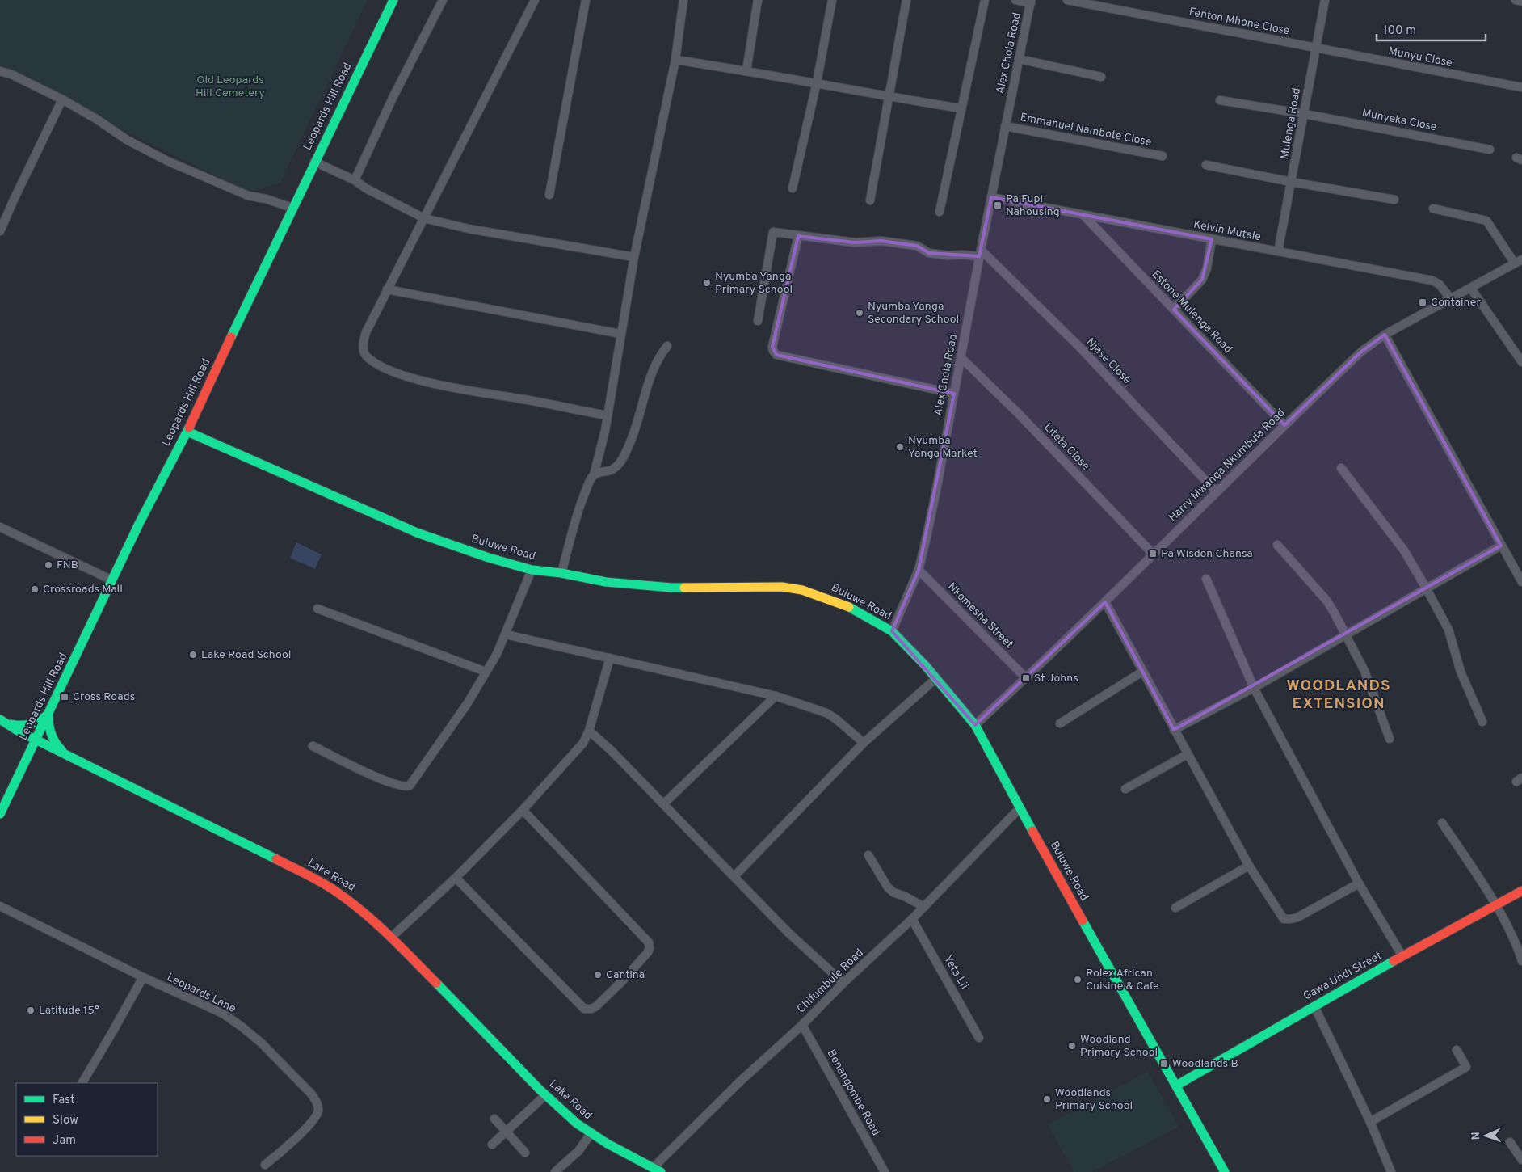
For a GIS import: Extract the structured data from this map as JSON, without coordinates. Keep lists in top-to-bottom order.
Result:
{
  "streets": {
    "main road": [
      "Leopards Hill Road",
      "Buluwe Road",
      "Lake Road",
      "Gawa Undi Street"
    ],
    "street": [
      "Fenton Mhone Close",
      "Alex Chola Road",
      "Munyu Close",
      "Munyeka Close",
      "Mulenga Road",
      "Emmanuel Nambote Close",
      "Kelvin Mutale",
      "Estone Mulenga Road",
      "Njase Close",
      "Liteta Close",
      "Harry Mwanga Nkumbula Road",
      "Nkomesha Street",
      "Yeta Lii",
      "Chifumbule Road",
      "Leopards Lane",
      "Benangombe Road"
    ]
  },
  "crossings": [
    ["Fenton Mhone Close", "Munyu Close"],
    ["Fenton Mhone Close", "Mulenga Road"],
    ["Alex Chola Road", "Emmanuel Nambote Close"],
    ["Alex Chola Road", "Kelvin Mutale"],
    ["Alex Chola Road", "Njase Close"],
    ["Alex Chola Road", "Liteta Close"],
    ["Alex Chola Road", "Buluwe Road"],
    ["Alex Chola Road", "Nkomesha Street"],
    ["Munyu Close", "Mulenga Road"],
    ["Leopards Hill Road", "Buluwe Road"],
    ["Leopards Hill Road", "Lake Road"],
    ["Munyeka Close", "Mulenga Road"],
    ["Mulenga Road", "Kelvin Mutale"],
    ["Kelvin Mutale", "Estone Mulenga Road"],
    ["Kelvin Mutale", "Harry Mwanga Nkumbula Road"],
    ["Estone Mulenga Road", "Harry Mwanga Nkumbula Road"],
    ["Njase Close", "Harry Mwanga Nkumbula Road"],
    ["Liteta Close", "Harry Mwanga Nkumbula Road"],
    ["Harry Mwanga Nkumbula Road", "Buluwe Road"],
    ["Harry Mwanga Nkumbula Road", "Nkomesha Street"],
    ["Buluwe Road", "Gawa Undi Street"],
    ["Buluwe Road", "Chifumbule Road"],
    ["Lake Road", "Chifumbule Road"],
    ["Yeta Lii", "Chifumbule Road"],
    ["Chifumbule Road", "Benangombe Road"]
  ],
  "districts": ["WOODLANDS EXTENSION"],
  "parks": ["Old Leopards Hill Cemetery"],
  "places": {
    "transit": [
      "Pa Fupi Nahousing",
      "Container",
      "Pa Wisdon Chansa",
      "St Johns",
      "Cross Roads",
      "Woodlands B"
    ],
    "other": [
      "Nyumba Yanga Primary School",
      "Nyumba Yanga Secondary School",
      "Nyumba Yanga Market",
      "FNB",
      "Crossroads Mall",
      "Lake Road School",
      "Cantina",
      "Rolex African Cuisine & Cafe",
      "Latitude 15°",
      "Woodland Primary School",
      "Woodlands Primary School"
    ]
  },
  "legend": ["Fast", "Slow", "Jam"],
  "scale_bar": "100 m",
  "north": "left"
}
